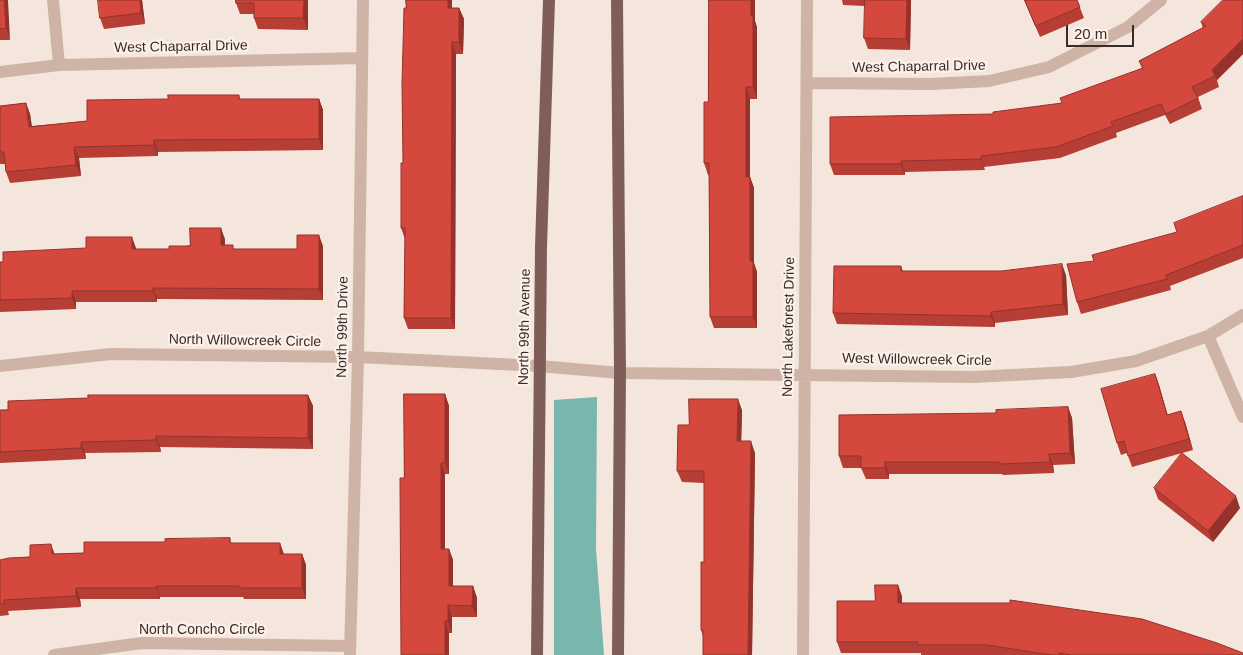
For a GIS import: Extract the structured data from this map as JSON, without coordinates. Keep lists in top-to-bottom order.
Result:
{
  "streets": {
    "main road": ["North 99th Avenue"],
    "street": [
      "West Chaparral Drive",
      "North 99th Drive",
      "North Lakeforest Drive",
      "North Willowcreek Circle",
      "West Willowcreek Circle",
      "North Concho Circle"
    ]
  },
  "crossings": [
    ["West Chaparral Drive", "North 99th Drive"],
    ["West Chaparral Drive", "North Lakeforest Drive"],
    ["North 99th Drive", "North Willowcreek Circle"],
    ["North 99th Drive", "North Concho Circle"],
    ["North 99th Avenue", "North Willowcreek Circle"],
    ["North Lakeforest Drive", "West Willowcreek Circle"],
    ["North Willowcreek Circle", "West Willowcreek Circle"]
  ],
  "scale_bar": "20 m"
}
